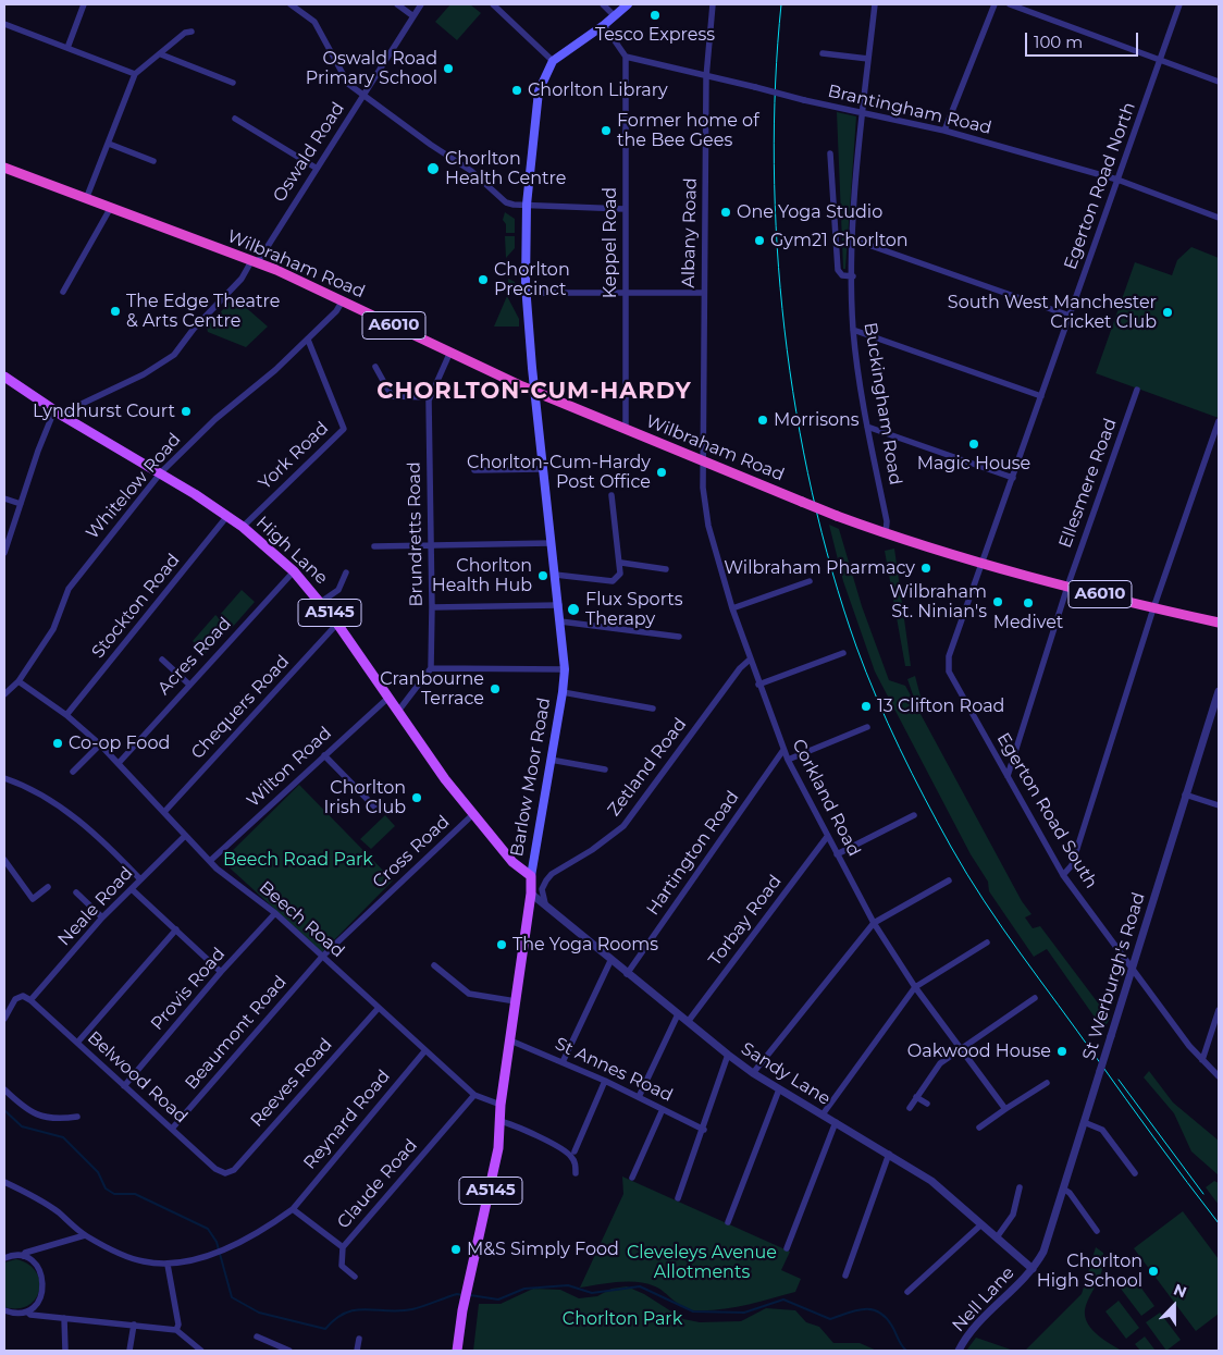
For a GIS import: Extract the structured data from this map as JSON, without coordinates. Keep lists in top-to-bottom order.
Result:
{
  "streets": {
    "highway": ["Wilbraham Road", "A6010"],
    "main road": ["High Lane", "A5145", "Barlow Moor Road"],
    "street": [
      "Brantingham Road",
      "Oswald Road",
      "Egerton Road North",
      "Albany Road",
      "Keppel Road",
      "Buckingham Road",
      "York Road",
      "Ellesmere Road",
      "Whitelow Road",
      "Brundretts Road",
      "Stockton Road",
      "Acres Road",
      "Chequers Road",
      "Wilton Road",
      "Zetland Road",
      "Corkland Road",
      "Egerton Road South",
      "Cross Road",
      "Hartington Road",
      "Neale Road",
      "Beech Road",
      "Torbay Road",
      "St Werburgh's Road",
      "Provis Road",
      "Beaumont Road",
      "St Annes Road",
      "Sandy Lane",
      "Belwood Road",
      "Reeves Road",
      "Reynard Road",
      "Claude Road",
      "Nell Lane"
    ]
  },
  "crossings": [
    ["Brantingham Road", "Egerton Road North"],
    ["Brantingham Road", "Albany Road"],
    ["Brantingham Road", "Keppel Road"],
    ["Brantingham Road", "Buckingham Road"],
    ["Oswald Road", "Wilbraham Road"],
    ["Oswald Road", "High Lane"],
    ["Egerton Road North", "Wilbraham Road"],
    ["Egerton Road North", "Egerton Road South"],
    ["Albany Road", "Wilbraham Road"],
    ["Albany Road", "Corkland Road"],
    ["Keppel Road", "Wilbraham Road"],
    ["Wilbraham Road", "Buckingham Road"],
    ["Wilbraham Road", "Ellesmere Road"],
    ["Wilbraham Road", "Whitelow Road"],
    ["Wilbraham Road", "Brundretts Road"],
    ["Wilbraham Road", "Barlow Moor Road"],
    ["Wilbraham Road", "Corkland Road"],
    ["Wilbraham Road", "Egerton Road South"],
    ["York Road", "Whitelow Road"],
    ["York Road", "High Lane"],
    ["Ellesmere Road", "Egerton Road South"],
    ["Whitelow Road", "High Lane"],
    ["Whitelow Road", "Beech Road"],
    ["High Lane", "Stockton Road"],
    ["High Lane", "A5145"],
    ["High Lane", "Acres Road"],
    ["High Lane", "Chequers Road"],
    ["High Lane", "Wilton Road"],
    ["High Lane", "Barlow Moor Road"],
    ["High Lane", "Cross Road"],
    ["Stockton Road", "Beech Road"],
    ["Acres Road", "Beech Road"],
    ["Chequers Road", "Beech Road"],
    ["Wilton Road", "Beech Road"],
    ["Zetland Road", "Corkland Road"],
    ["Zetland Road", "Sandy Lane"],
    ["Barlow Moor Road", "Beech Road"],
    ["Barlow Moor Road", "St Annes Road"],
    ["Barlow Moor Road", "Sandy Lane"],
    ["Corkland Road", "Hartington Road"],
    ["Corkland Road", "Torbay Road"],
    ["Egerton Road South", "St Werburgh's Road"],
    ["Cross Road", "Beech Road"],
    ["Cross Road", "Beaumont Road"],
    ["Hartington Road", "Sandy Lane"],
    ["Neale Road", "Beech Road"],
    ["Neale Road", "Belwood Road"],
    ["Beech Road", "Provis Road"],
    ["Beech Road", "Beaumont Road"],
    ["Beech Road", "Reeves Road"],
    ["Beech Road", "Reynard Road"],
    ["Beech Road", "Claude Road"],
    ["Torbay Road", "Sandy Lane"],
    ["St Werburgh's Road", "Sandy Lane"],
    ["St Werburgh's Road", "Nell Lane"],
    ["Provis Road", "Belwood Road"],
    ["Beaumont Road", "Belwood Road"],
    ["Sandy Lane", "Nell Lane"],
    ["Belwood Road", "Reeves Road"],
    ["Reynard Road", "Claude Road"]
  ],
  "districts": ["CHORLTON-CUM-HARDY"],
  "parks": ["Beech Road Park", "Cleveleys Avenue Allotments", "Chorlton Park"],
  "places": [
    "Tesco Express",
    "Oswald Road Primary School",
    "Chorlton Library",
    "Former home of the Bee Gees",
    "Chorlton Health Centre",
    "One Yoga Studio",
    "Gym21 Chorlton",
    "Chorlton Precinct",
    "The Edge Theatre & Arts Centre",
    "South West Manchester Cricket Club",
    "Lyndhurst Court",
    "Morrisons",
    "Magic House",
    "Chorlton-Cum-Hardy Post Office",
    "Wilbraham Pharmacy",
    "Chorlton Health Hub",
    "Wilbraham St. Ninian's",
    "Medivet",
    "Flux Sports Therapy",
    "Cranbourne Terrace",
    "13 Clifton Road",
    "Co-op Food",
    "Chorlton Irish Club",
    "The Yoga Rooms",
    "Oakwood House",
    "M&S Simply Food",
    "Chorlton High School"
  ],
  "scale_bar": "100 m",
  "north": "top"
}
